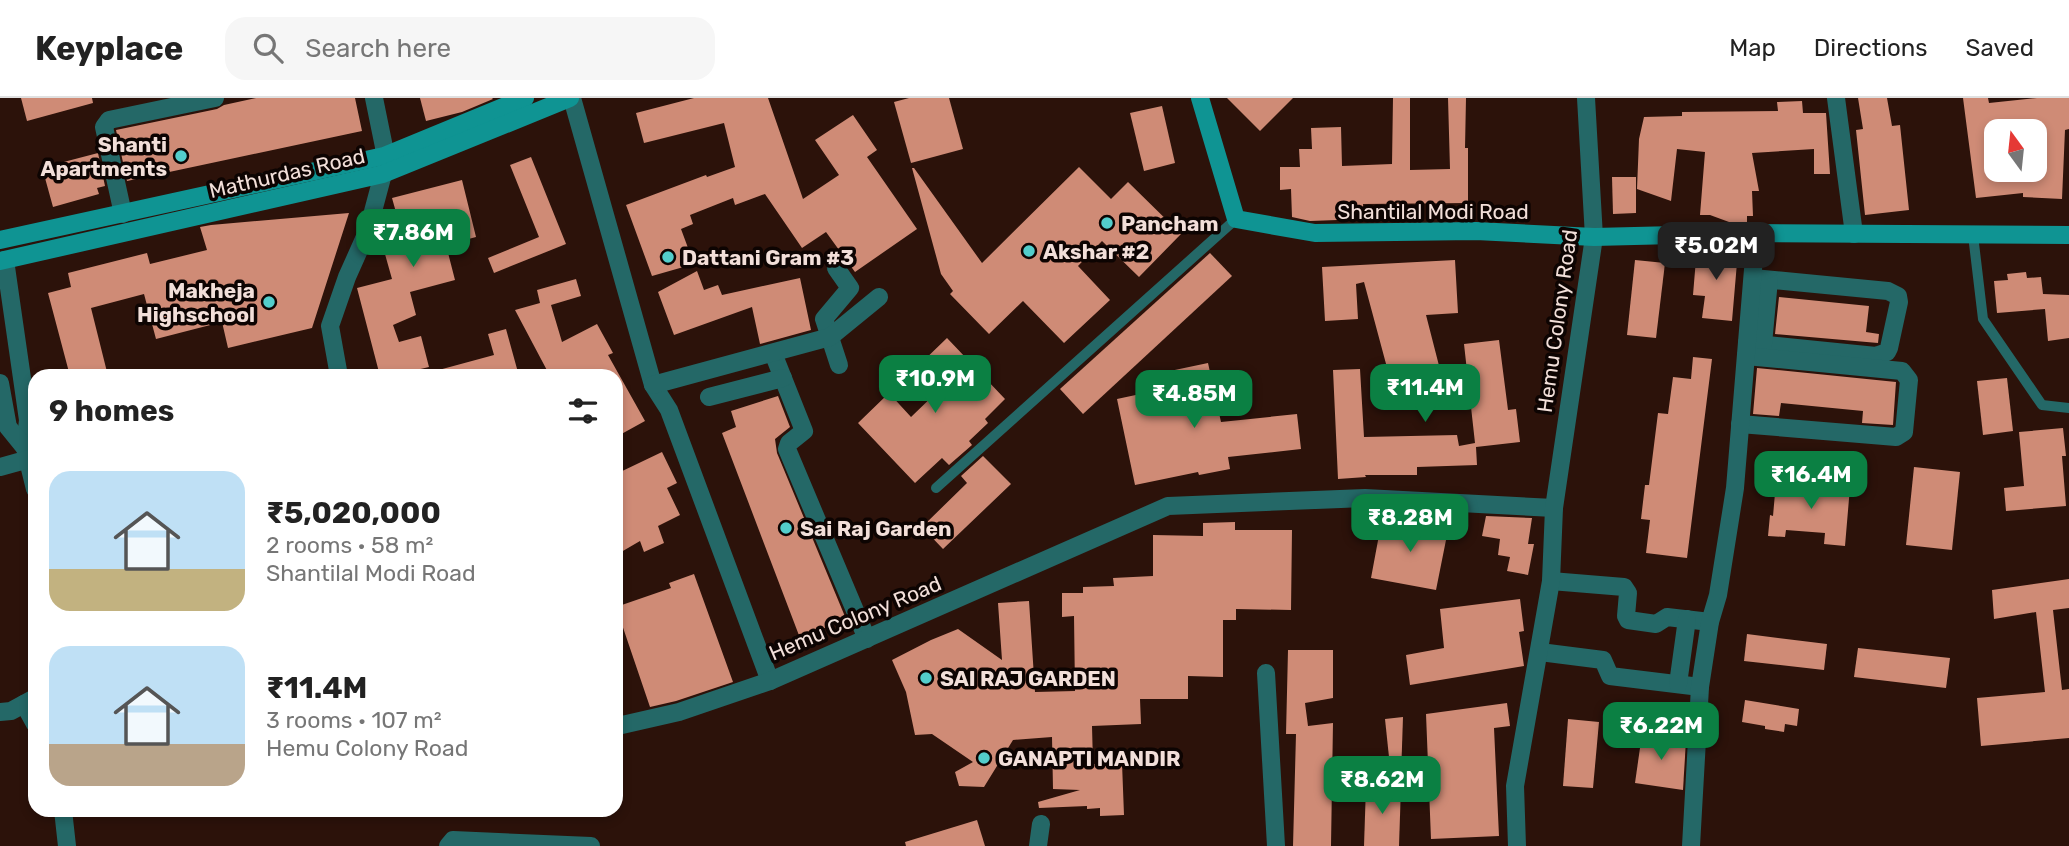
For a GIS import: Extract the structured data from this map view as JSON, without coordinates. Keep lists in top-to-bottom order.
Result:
{
  "streets": {
    "street": ["Mathurdas Road", "Shantilal Modi Road", "Hemu Colony Road"]
  },
  "crossings": [
    ["Mathurdas Road", "Hemu Colony Road"],
    ["Shantilal Modi Road", "Hemu Colony Road"]
  ],
  "places": [
    "Shanti Apartments",
    "Pancham",
    "Akshar #2",
    "Dattani Gram #3",
    "Makheja Highschool",
    "Sai Raj Garden",
    "SAI RAJ GARDEN",
    "GANAPTI MANDIR"
  ],
  "north": "top",
  "page": {
    "header": "Keyplace",
    "search": "Search here",
    "nav": ["Map", "Directions", "Saved"],
    "price": [
      "₹7.86M",
      "₹5.02M",
      "₹10.9M",
      "₹11.4M",
      "₹4.85M",
      "₹16.4M",
      "₹8.28M",
      "₹6.22M",
      "₹8.62M"
    ],
    "heading": "9 homes",
    "list": [
      {
        "name": "₹5,020,000",
        "note": "2 rooms · 58 m² · Shantilal Modi Road"
      },
      {
        "name": "₹11.4M",
        "note": "3 rooms · 107 m² · Hemu Colony Road"
      }
    ]
  }
}
